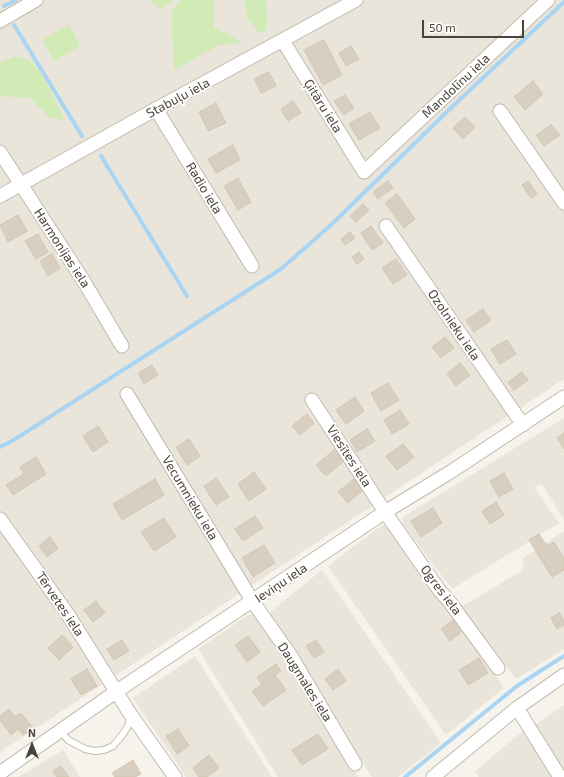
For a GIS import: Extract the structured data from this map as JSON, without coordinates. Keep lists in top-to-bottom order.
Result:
{
  "streets": {
    "street": [
      "Mandolīnu iela",
      "Stabuļu iela",
      "Ģitāru iela",
      "Radio iela",
      "Harmonijas iela",
      "Ozolnieku iela",
      "Viesītes iela",
      "Vecumnieku iela",
      "Ieviņu iela",
      "Ogres iela",
      "Tērvetes iela",
      "Daugmales iela"
    ]
  },
  "crossings": [
    ["Mandolīnu iela", "Ģitāru iela"],
    ["Stabuļu iela", "Ģitāru iela"],
    ["Stabuļu iela", "Radio iela"],
    ["Stabuļu iela", "Harmonijas iela"],
    ["Ozolnieku iela", "Ieviņu iela"],
    ["Viesītes iela", "Ieviņu iela"],
    ["Viesītes iela", "Ogres iela"],
    ["Vecumnieku iela", "Ieviņu iela"],
    ["Vecumnieku iela", "Daugmales iela"],
    ["Ieviņu iela", "Ogres iela"],
    ["Ieviņu iela", "Tērvetes iela"],
    ["Ieviņu iela", "Daugmales iela"]
  ],
  "scale_bar": "50 m",
  "north": "top"
}
